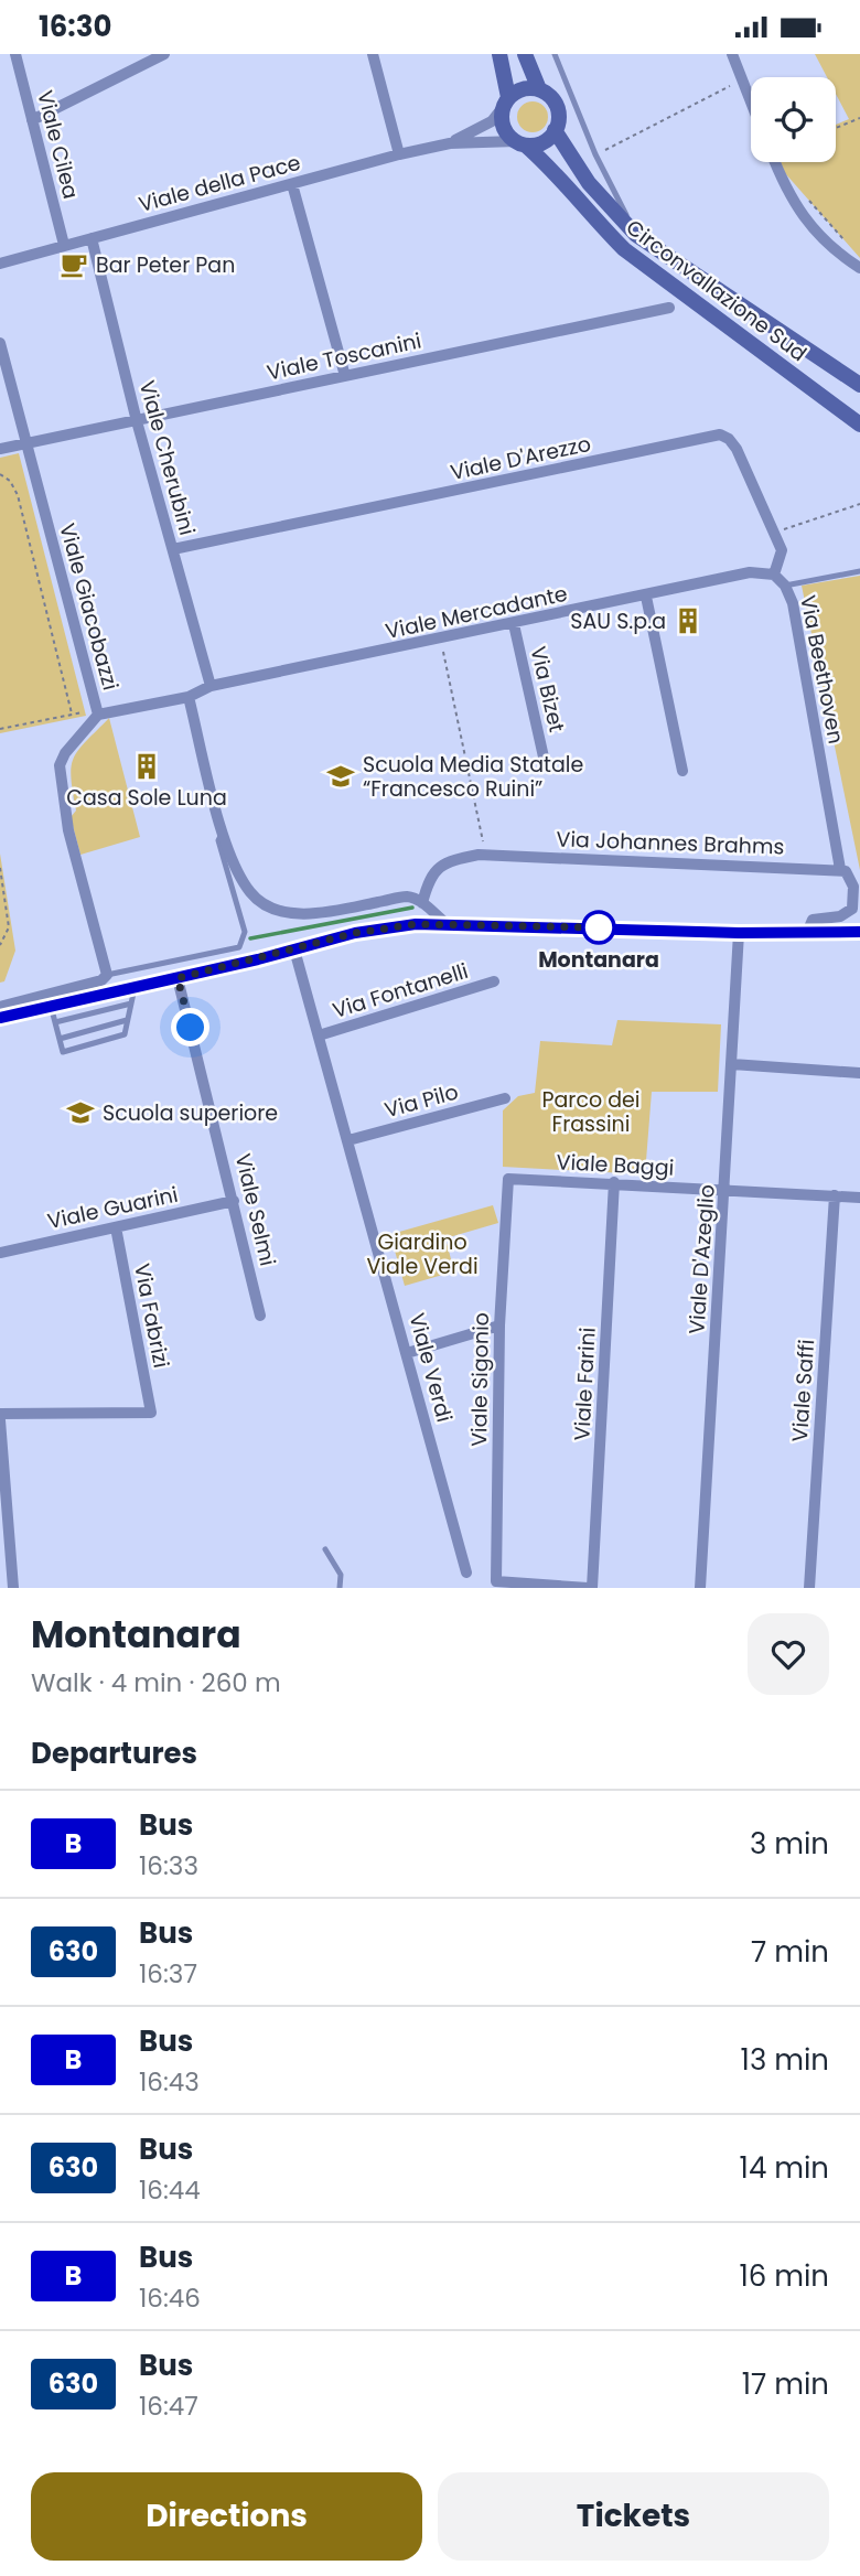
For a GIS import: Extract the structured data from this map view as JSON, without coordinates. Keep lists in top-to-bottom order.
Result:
{
  "streets": {
    "main road": ["Circonvallazione Sud"],
    "street": [
      "Viale Cilea",
      "Viale della Pace",
      "Viale Toscanini",
      "Viale Cherubini",
      "Viale D'Arezzo",
      "Viale Giacobazzi",
      "Viale Mercadante",
      "Via Beethoven",
      "Via Bizet",
      "Via Johannes Brahms",
      "Via Fontanelli",
      "Via Pilo",
      "Viale Baggi",
      "Viale Guarini",
      "Viale Selmi",
      "Viale D'Azeglio",
      "Via Fabrizi",
      "Viale Verdi",
      "Viale Sigonio",
      "Viale Farini",
      "Viale Saffi"
    ]
  },
  "crossings": [
    ["Viale Cilea", "Viale della Pace"],
    ["Viale della Pace", "Circonvallazione Sud"],
    ["Viale della Pace", "Viale Cherubini"],
    ["Viale Toscanini", "Viale Cherubini"],
    ["Viale Toscanini", "Viale Giacobazzi"],
    ["Viale Cherubini", "Viale D'Arezzo"],
    ["Viale Cherubini", "Viale Mercadante"],
    ["Viale D'Arezzo", "Viale Mercadante"],
    ["Viale D'Arezzo", "Via Beethoven"],
    ["Viale Giacobazzi", "Viale Mercadante"],
    ["Viale Mercadante", "Via Beethoven"],
    ["Viale Mercadante", "Via Bizet"],
    ["Via Beethoven", "Via Johannes Brahms"],
    ["Via Fontanelli", "Viale Verdi"],
    ["Via Pilo", "Viale Verdi"],
    ["Viale Baggi", "Viale D'Azeglio"],
    ["Viale Baggi", "Viale Sigonio"],
    ["Viale Baggi", "Viale Farini"],
    ["Viale Baggi", "Viale Saffi"],
    ["Viale Guarini", "Viale Selmi"],
    ["Viale Guarini", "Via Fabrizi"],
    ["Viale Sigonio", "Viale Farini"]
  ],
  "parks": ["Parco dei Frassini", "Giardino Viale Verdi"],
  "places": {
    "cafe": ["Bar Peter Pan"],
    "building": ["SAU S.p.a", "Casa Sole Luna"],
    "school or university": ["Scuola Media Statale “Francesco Ruini”", "Scuola superiore"],
    "other": ["Montanara"]
  },
  "lines": ["bus line B"],
  "page": {
    "status": "16:30",
    "heading": [
      ["Montanara", "Walk · 4 min · 260 m"],
      "Departures"
    ],
    "list": [
      {
        "mark": "B",
        "name": "Bus",
        "note": "16:33",
        "value": "3 min"
      },
      {
        "mark": "630",
        "name": "Bus",
        "note": "16:37",
        "value": "7 min"
      },
      {
        "mark": "B",
        "name": "Bus",
        "note": "16:43",
        "value": "13 min"
      },
      {
        "mark": "630",
        "name": "Bus",
        "note": "16:44",
        "value": "14 min"
      },
      {
        "mark": "B",
        "name": "Bus",
        "note": "16:46",
        "value": "16 min"
      },
      {
        "mark": "630",
        "name": "Bus",
        "note": "16:47",
        "value": "17 min"
      }
    ],
    "buttons": ["Directions", "Tickets"]
  }
}
